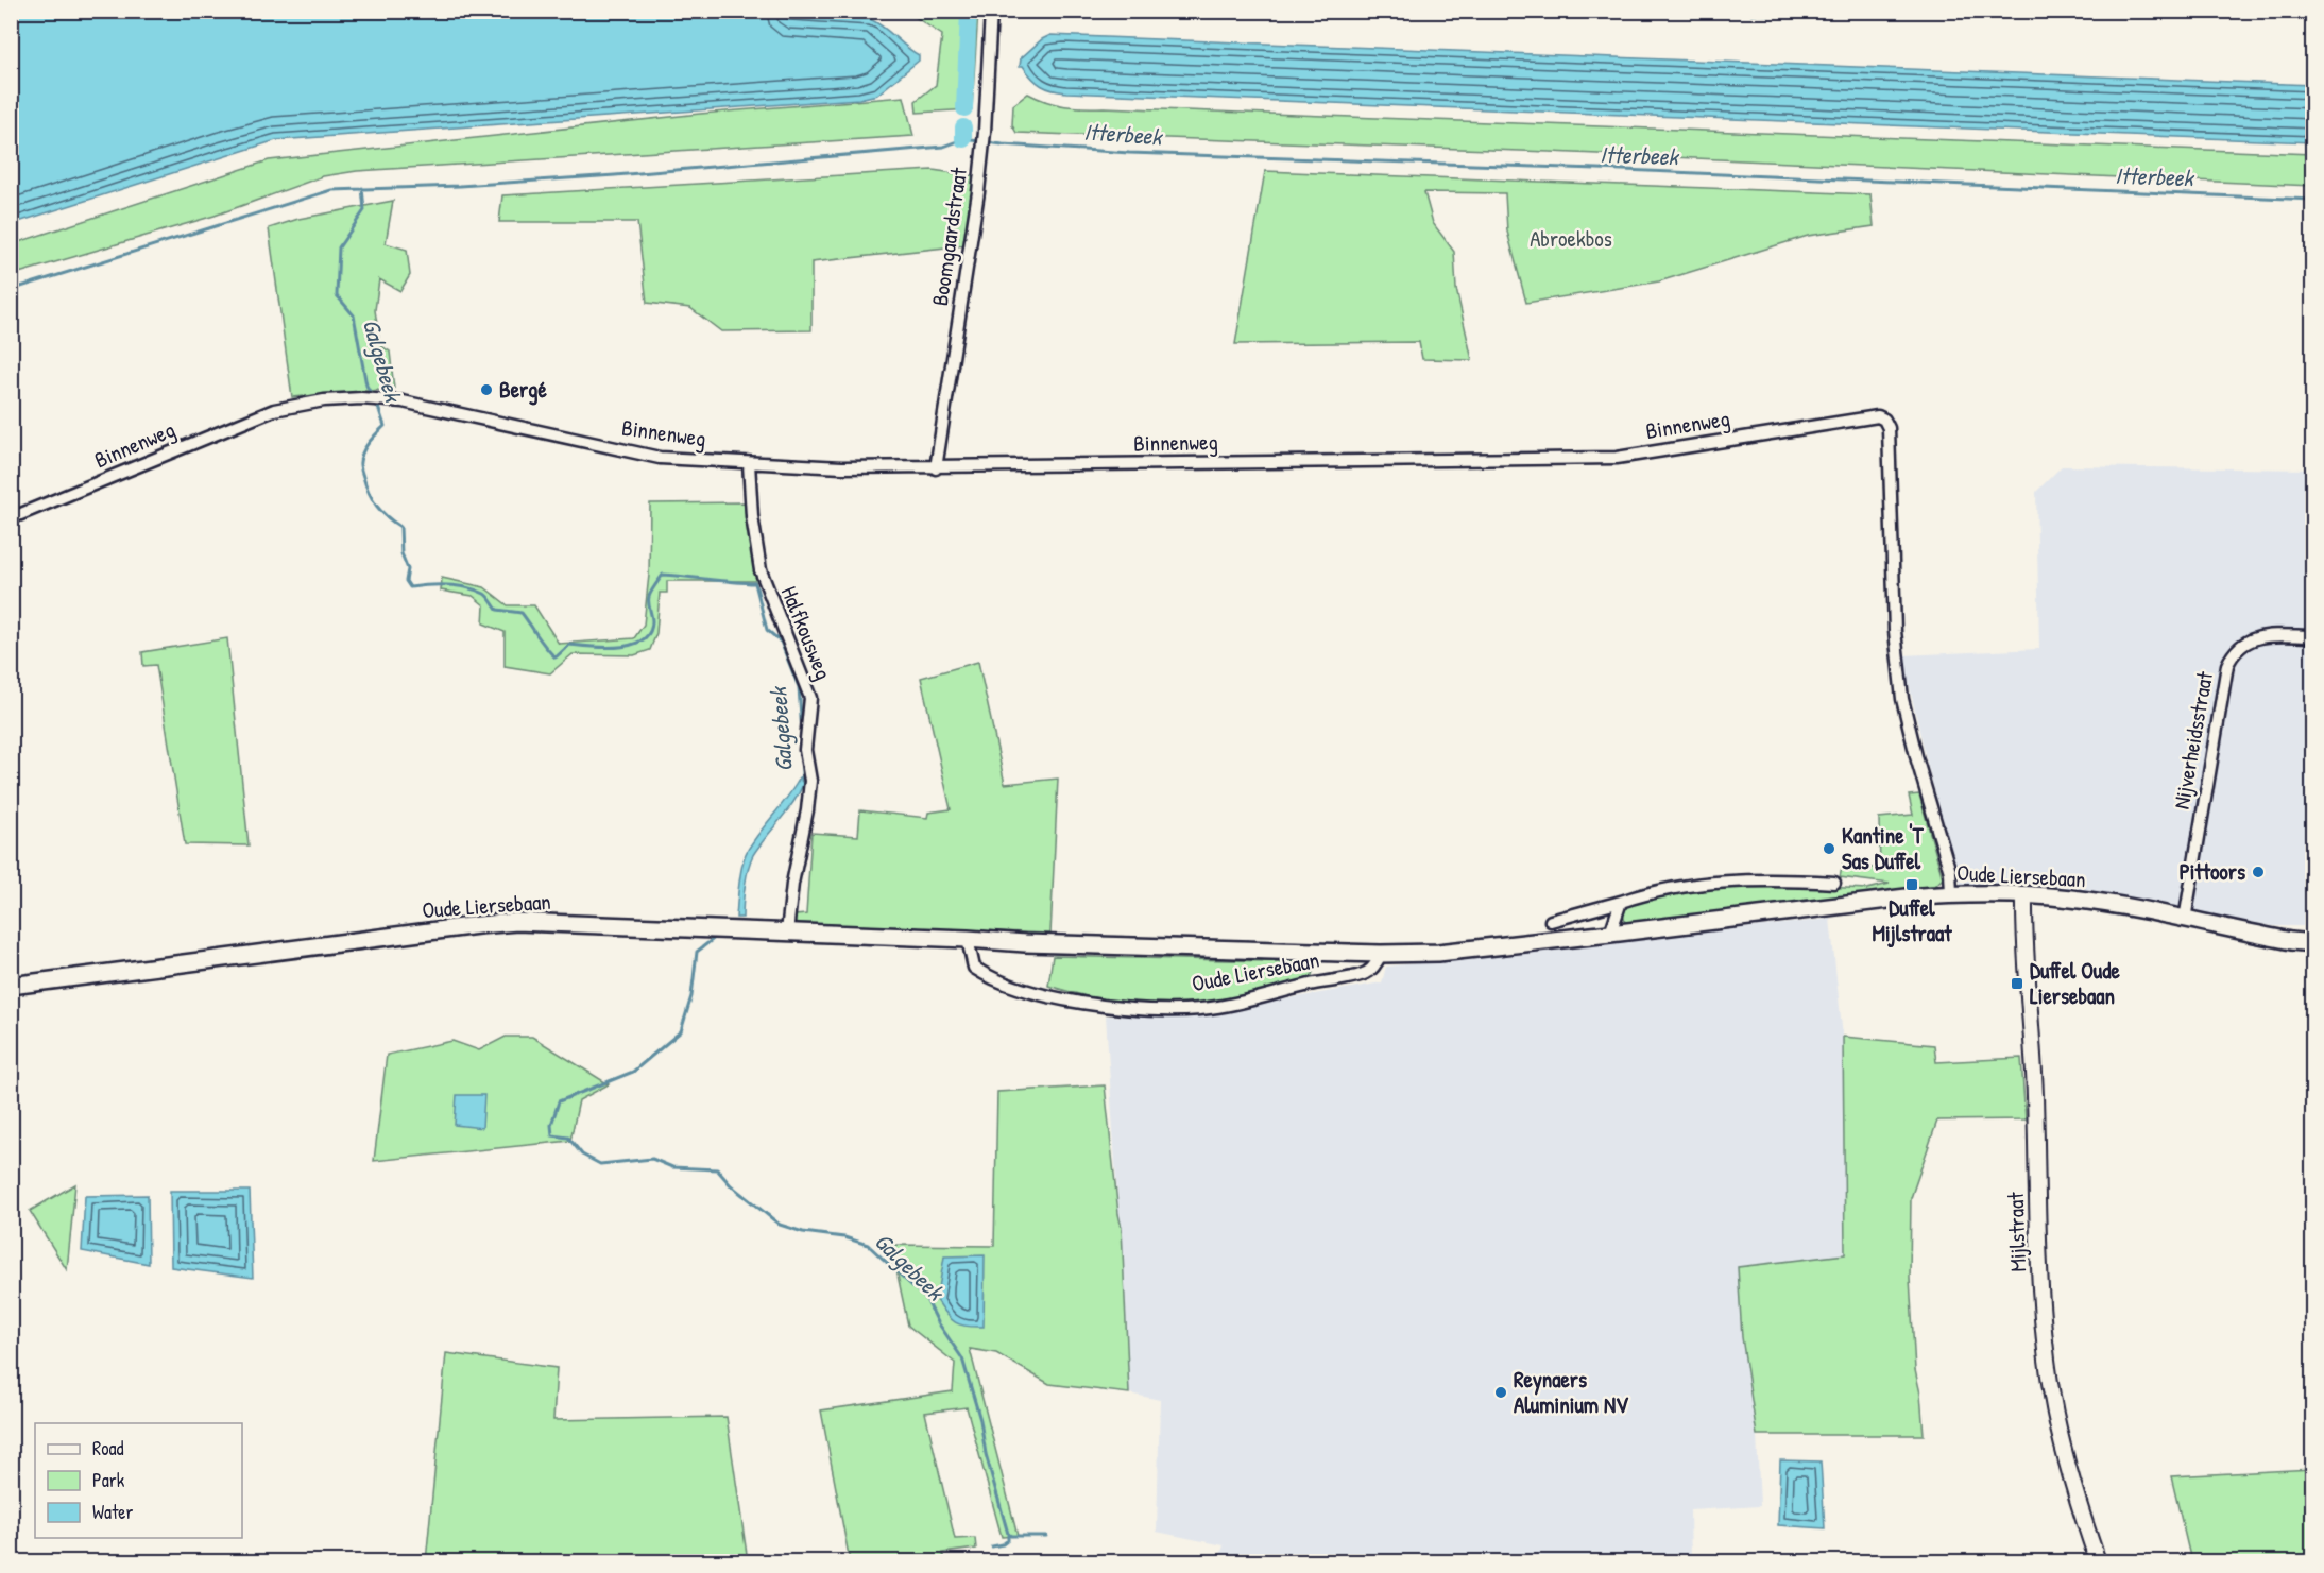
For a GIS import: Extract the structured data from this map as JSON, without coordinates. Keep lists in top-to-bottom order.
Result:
{
  "streets": {
    "main road": ["Oude Liersebaan"],
    "street": [
      "Boomgaardstraat",
      "Binnenweg",
      "Halfkousweg",
      "Nijverheidsstraat",
      "Mijlstraat"
    ]
  },
  "crossings": [
    ["Boomgaardstraat", "Binnenweg"],
    ["Binnenweg", "Halfkousweg"],
    ["Binnenweg", "Oude Liersebaan"],
    ["Halfkousweg", "Oude Liersebaan"],
    ["Nijverheidsstraat", "Oude Liersebaan"],
    ["Oude Liersebaan", "Mijlstraat"]
  ],
  "water": ["Itterbeek", "Galgebeek"],
  "parks": ["Abroekbos"],
  "places": {
    "other": [
      "Bergé",
      "Kantine 'T Sas Duffel",
      "Pittoors",
      "Reynaers Aluminium NV"
    ],
    "transit": ["Duffel Mijlstraat", "Duffel Oude Liersebaan"]
  },
  "legend": ["Road", "Park", "Water"]
}
